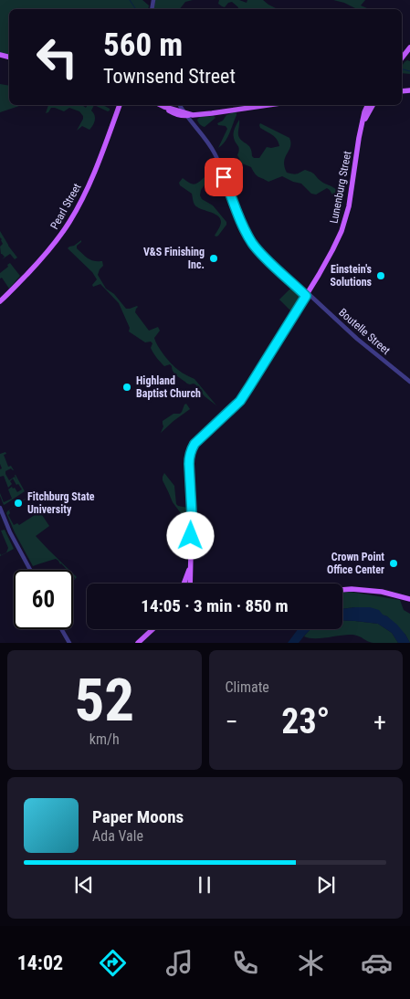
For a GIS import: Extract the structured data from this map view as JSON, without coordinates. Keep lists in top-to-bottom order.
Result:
{
  "streets": {
    "main road": ["Lunenburg Street", "Pearl Street"],
    "street": ["Boutelle Street"]
  },
  "crossings": [
    ["Lunenburg Street", "Boutelle Street"]
  ],
  "places": [
    "V&S Finishing Inc.",
    "Einstein's Solutions",
    "Highland Baptist Church",
    "Fitchburg State University",
    "Crown Point Office Center"
  ],
  "page": {
    "turn": ["560 m", "Townsend Street"],
    "limit": "60",
    "trip": "14:05 · 3 min · 850 m",
    "tile": [
      ["52", "km/h"],
      "Climate"
    ],
    "heat": ["−", "23°", "+"],
    "song": ["Paper Moons", "Ada Vale"],
    "tabs": "14:02"
  }
}
